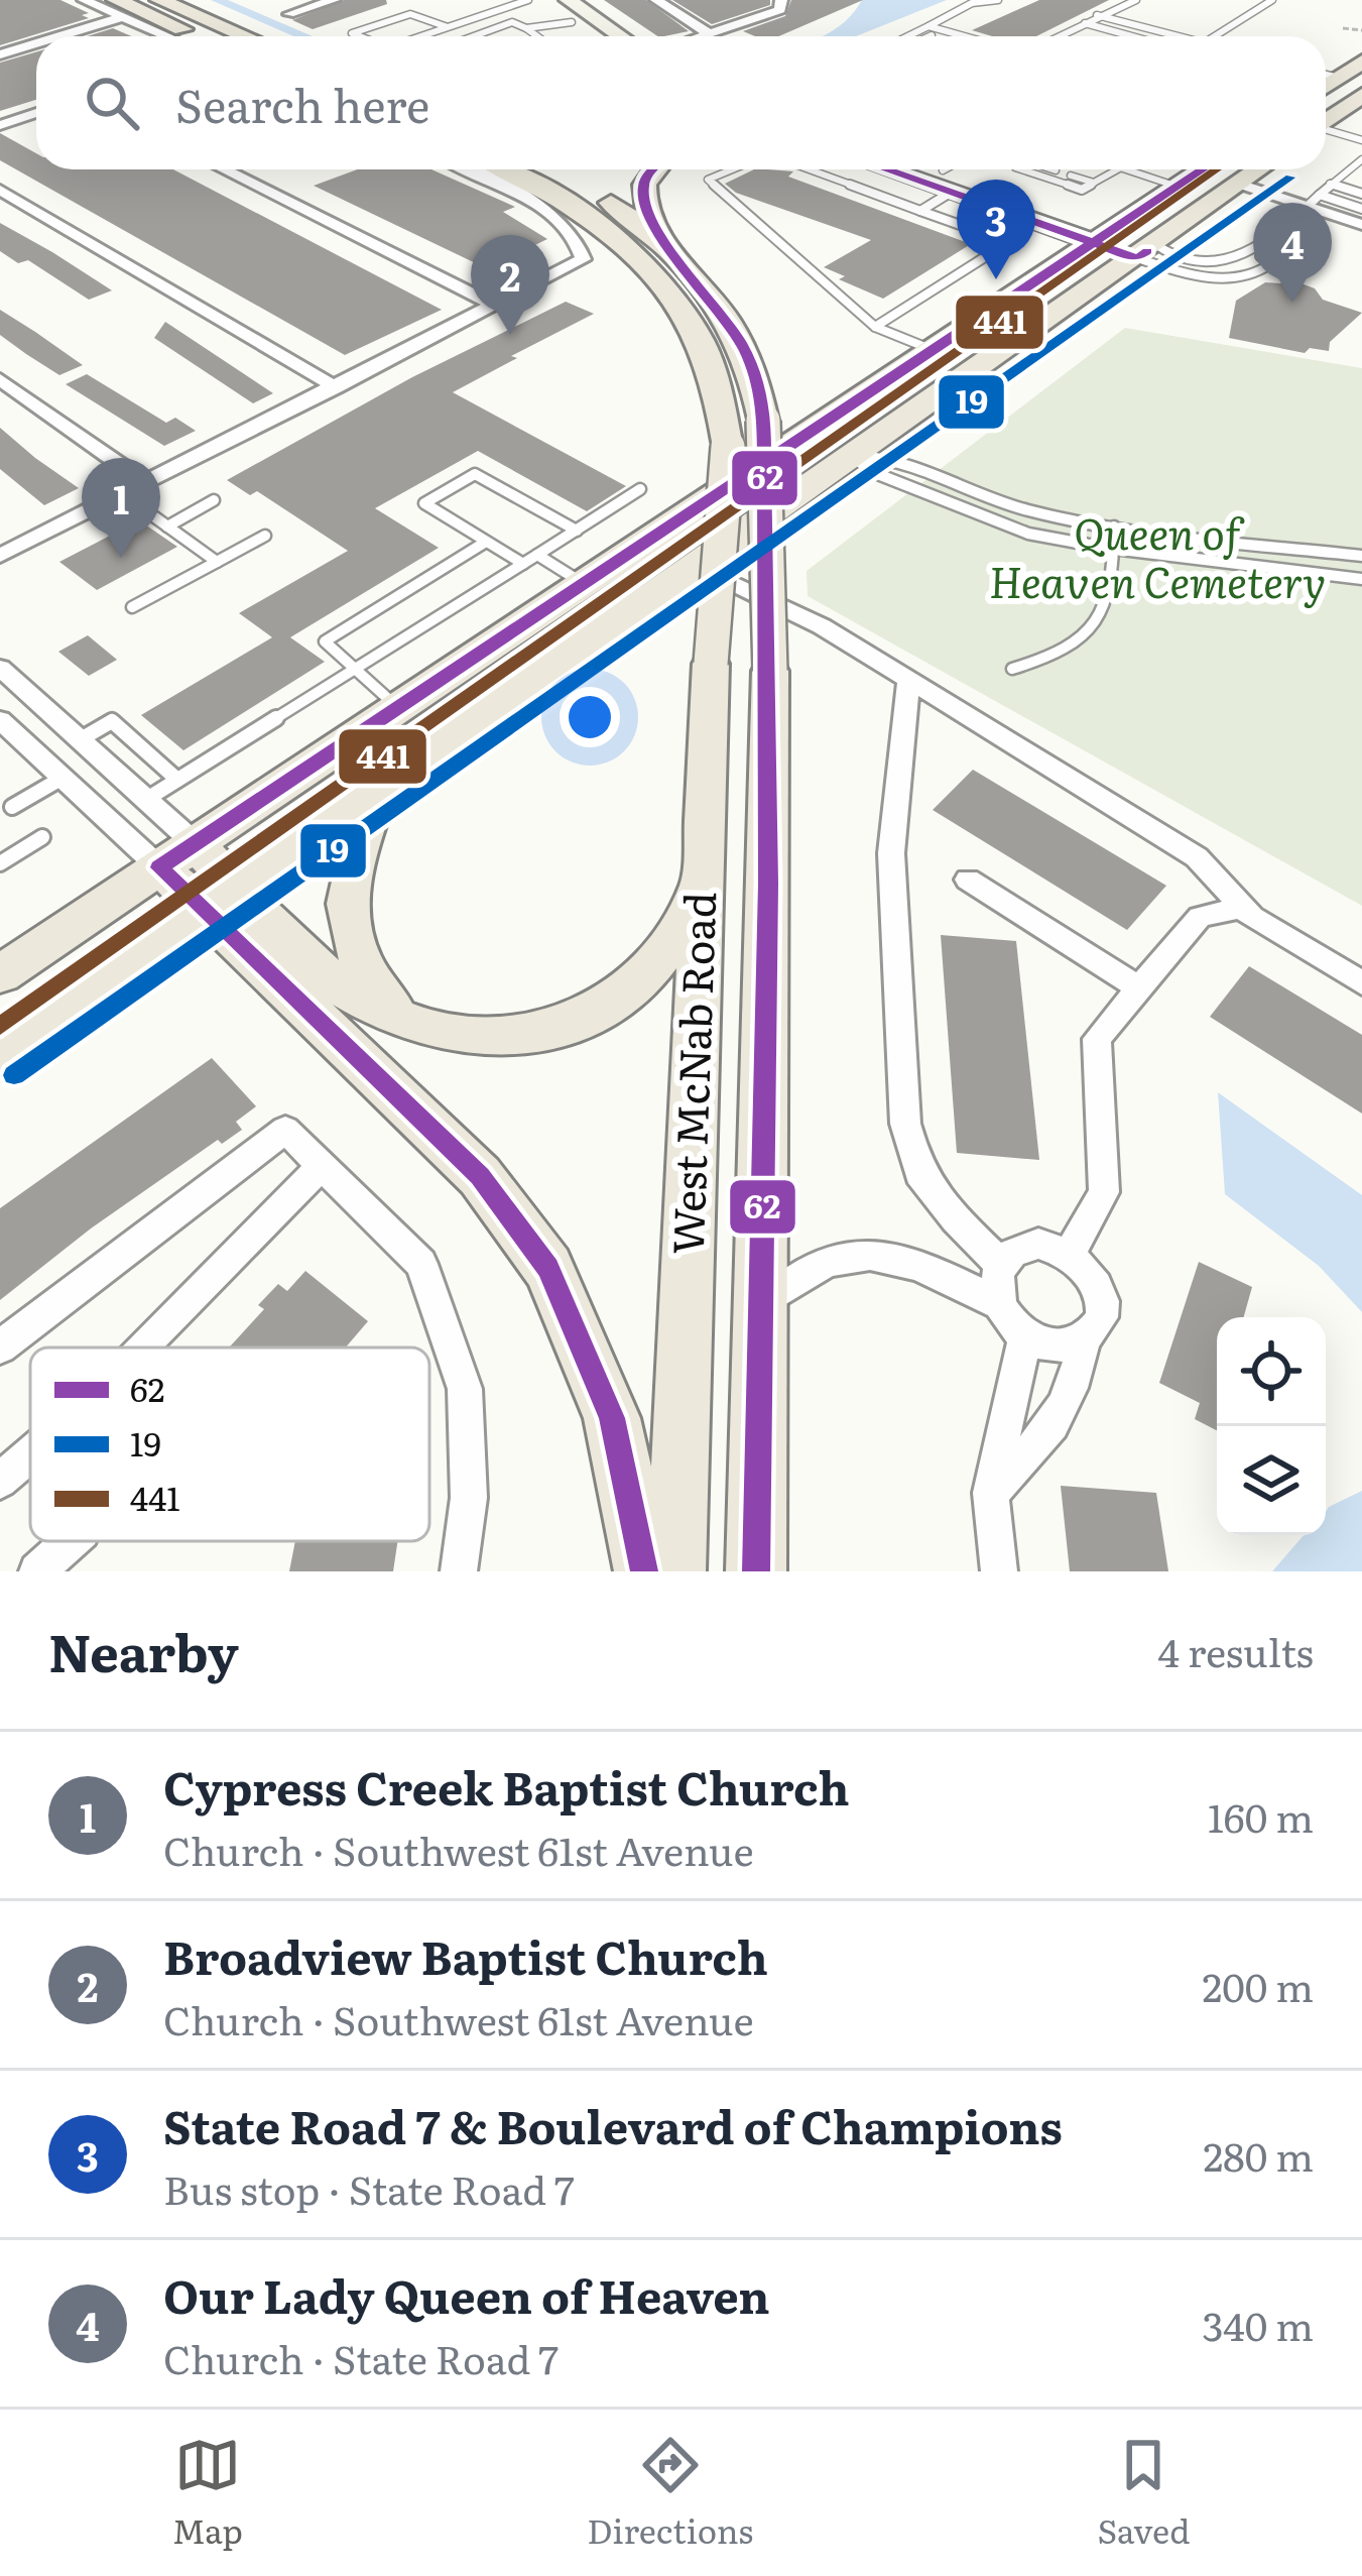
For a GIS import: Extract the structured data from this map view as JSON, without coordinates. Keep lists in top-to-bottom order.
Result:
{
  "streets": {
    "main road": ["West McNab Road"]
  },
  "parks": ["Queen of Heaven Cemetery"],
  "lines": ["transit line 62", "transit line 441", "transit line 19"],
  "legend": ["62", "19", "441"],
  "page": {
    "search": "Search here",
    "pins": [
      "3",
      "4",
      "2",
      "1"
    ],
    "heading": ["Nearby", "4 results"],
    "list": [
      {
        "mark": "1",
        "name": "Cypress Creek Baptist Church",
        "note": "Church · Southwest 61st Avenue",
        "value": "160 m"
      },
      {
        "mark": "2",
        "name": "Broadview Baptist Church",
        "note": "Church · Southwest 61st Avenue",
        "value": "200 m"
      },
      {
        "mark": "3",
        "name": "State Road 7 & Boulevard of Champions",
        "note": "Bus stop · State Road 7",
        "value": "280 m"
      },
      {
        "mark": "4",
        "name": "Our Lady Queen of Heaven",
        "note": "Church · State Road 7",
        "value": "340 m"
      }
    ],
    "nav": ["Map", "Directions", "Saved"]
  }
}
